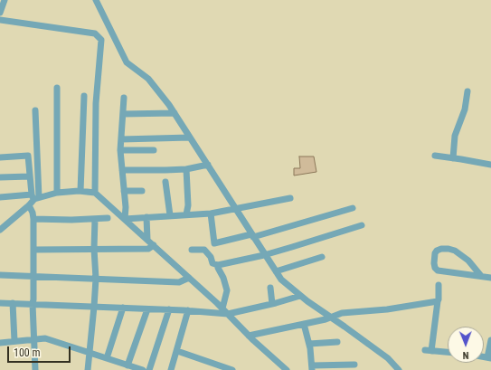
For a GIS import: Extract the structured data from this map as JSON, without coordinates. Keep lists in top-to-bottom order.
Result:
{
  "scale_bar": "100 m",
  "north": "bottom"
}
